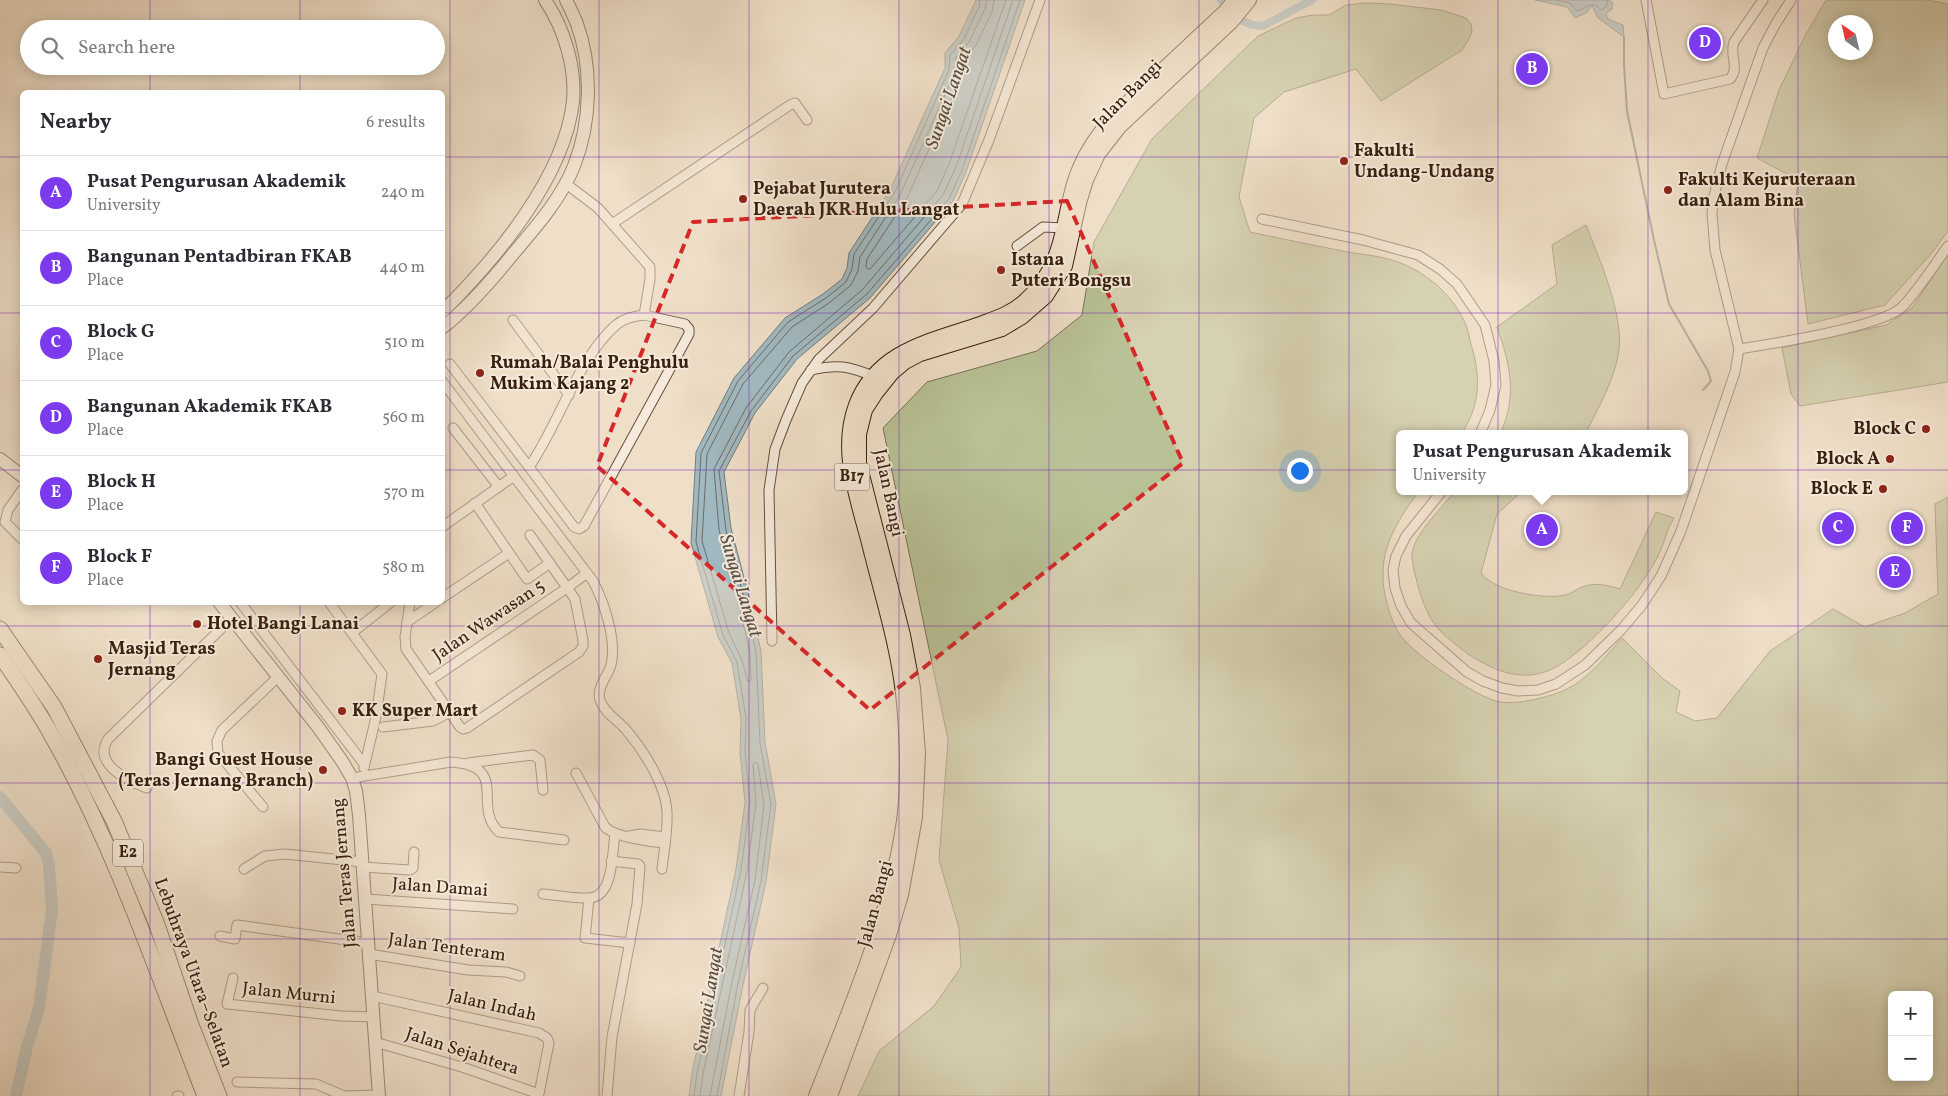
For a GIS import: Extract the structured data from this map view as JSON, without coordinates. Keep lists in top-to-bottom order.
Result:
{
  "streets": {
    "highway": ["E2", "Lebuhraya Utara–Selatan"],
    "main road": ["Jalan Bangi", "B17", "Jalan Teras Jernang"],
    "street": [
      "Jalan Wawasan 5",
      "Jalan Damai",
      "Jalan Tenteram",
      "Jalan Murni",
      "Jalan Indah",
      "Jalan Sejahtera"
    ]
  },
  "crossings": [
    ["Jalan Teras Jernang", "Jalan Damai"],
    ["Jalan Teras Jernang", "Jalan Tenteram"],
    ["Jalan Teras Jernang", "Jalan Murni"],
    ["Jalan Teras Jernang", "Jalan Indah"],
    ["Jalan Teras Jernang", "Jalan Sejahtera"],
    ["Jalan Indah", "Jalan Sejahtera"]
  ],
  "water": ["Sungai Langat"],
  "places": [
    "Fakulti Undang-Undang",
    "Fakulti Kejuruteraan dan Alam Bina",
    "Pejabat Jurutera Daerah JKR Hulu Langat",
    "Istana Puteri Bongsu",
    "Rumah/Balai Penghulu Mukim Kajang 2",
    "Block C",
    "Block A",
    "Block E",
    "Hotel Bangi Lanai",
    "Masjid Teras Jernang",
    "KK Super Mart",
    "Bangi Guest House (Teras Jernang Branch)"
  ],
  "north": "top left",
  "page": {
    "search": "Search here",
    "pins": [
      "D",
      "B",
      "C",
      "F",
      "A",
      "E"
    ],
    "heading": ["Nearby", "6 results"],
    "list": [
      {
        "mark": "A",
        "name": "Pusat Pengurusan Akademik",
        "note": "University",
        "value": "240 m"
      },
      {
        "mark": "B",
        "name": "Bangunan Pentadbiran FKAB",
        "note": "Place",
        "value": "440 m"
      },
      {
        "mark": "C",
        "name": "Block G",
        "note": "Place",
        "value": "510 m"
      },
      {
        "mark": "D",
        "name": "Bangunan Akademik FKAB",
        "note": "Place",
        "value": "560 m"
      },
      {
        "mark": "E",
        "name": "Block H",
        "note": "Place",
        "value": "570 m"
      },
      {
        "mark": "F",
        "name": "Block F",
        "note": "Place",
        "value": "580 m"
      }
    ],
    "popup": ["Pusat Pengurusan Akademik", "University"],
    "map_buttons": ["+", "−"]
  }
}
